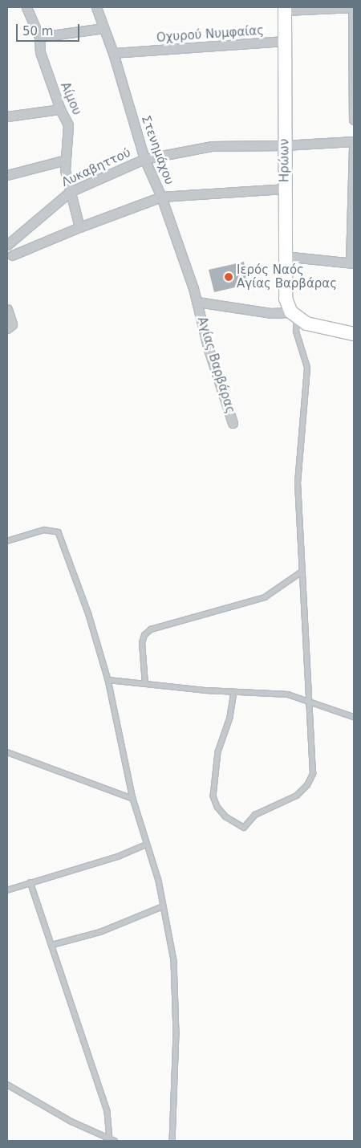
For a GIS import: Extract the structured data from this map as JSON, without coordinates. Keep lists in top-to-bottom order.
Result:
{
  "streets": {
    "main road": ["Ηρώων", "Αγίας Βαρβάρας"],
    "street": [
      "Οχυρού Νυμφαίας",
      "Αίμου",
      "Στενημάχου",
      "Λυκαβηττού"
    ]
  },
  "crossings": [
    ["Οχυρού Νυμφαίας", "Στενημάχου"],
    ["Οχυρού Νυμφαίας", "Ηρώων"],
    ["Αίμου", "Λυκαβηττού"],
    ["Στενημάχου", "Λυκαβηττού"],
    ["Στενημάχου", "Αγίας Βαρβάρας"],
    ["Ηρώων", "Λυκαβηττού"],
    ["Ηρώων", "Αγίας Βαρβάρας"]
  ],
  "places": ["Ιερός Ναός Αγίας Βαρβάρας"],
  "scale_bar": "50 m"
}
